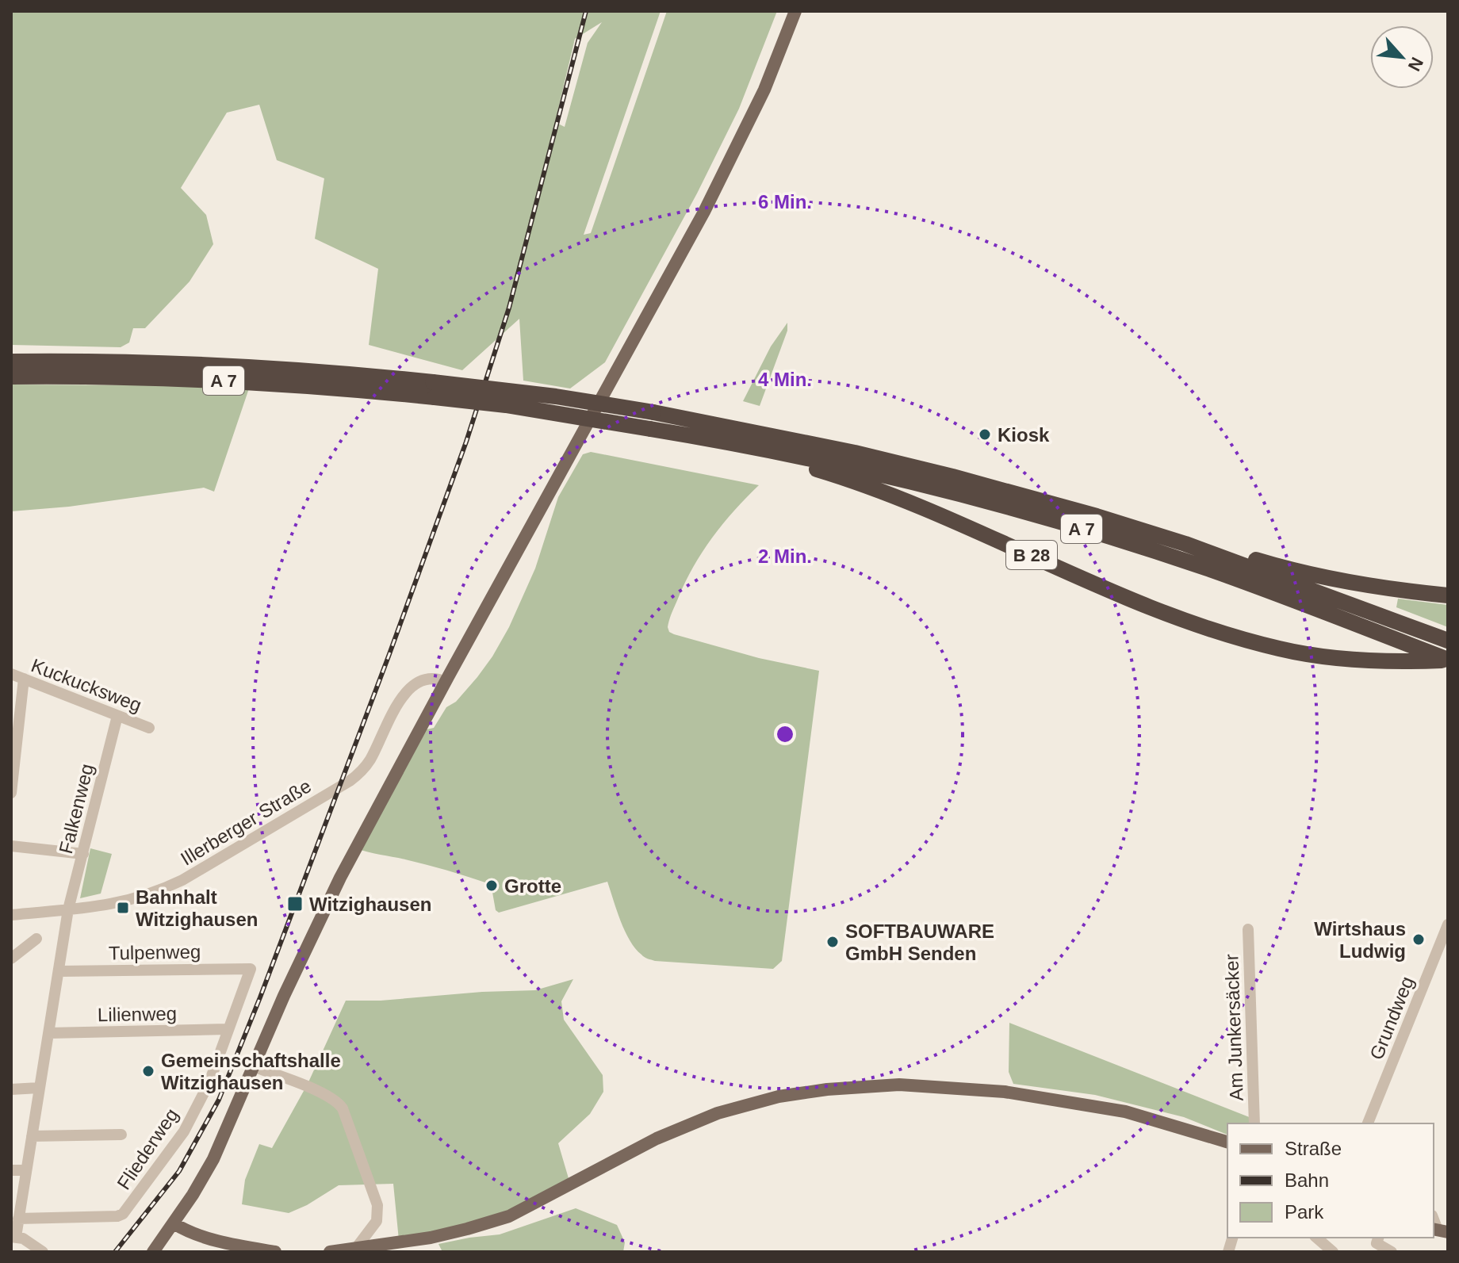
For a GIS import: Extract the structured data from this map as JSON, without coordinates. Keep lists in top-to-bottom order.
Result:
{
  "streets": {
    "highway": ["A 7", "B 28"],
    "street": [
      "Kuckucksweg",
      "Falkenweg",
      "Illerberger Straße",
      "Tulpenweg",
      "Lilienweg",
      "Grundweg",
      "Am Junkersäcker",
      "Fliederweg"
    ]
  },
  "crossings": [
    ["A 7", "B 28"],
    ["Kuckucksweg", "Falkenweg"],
    ["Falkenweg", "Illerberger Straße"],
    ["Falkenweg", "Tulpenweg"],
    ["Falkenweg", "Lilienweg"],
    ["Falkenweg", "Fliederweg"],
    ["Tulpenweg", "Fliederweg"],
    ["Lilienweg", "Fliederweg"]
  ],
  "places": {
    "other": [
      "Kiosk",
      "Grotte",
      "Wirtshaus Ludwig",
      "SOFTBAUWARE GmbH Senden",
      "Gemeinschaftshalle Witzighausen"
    ],
    "transit": ["Witzighausen", "Bahnhalt Witzighausen"]
  },
  "legend": ["Straße", "Bahn", "Park"],
  "north": "bottom right",
  "rings": ["6 Min.", "4 Min.", "2 Min."]
}
